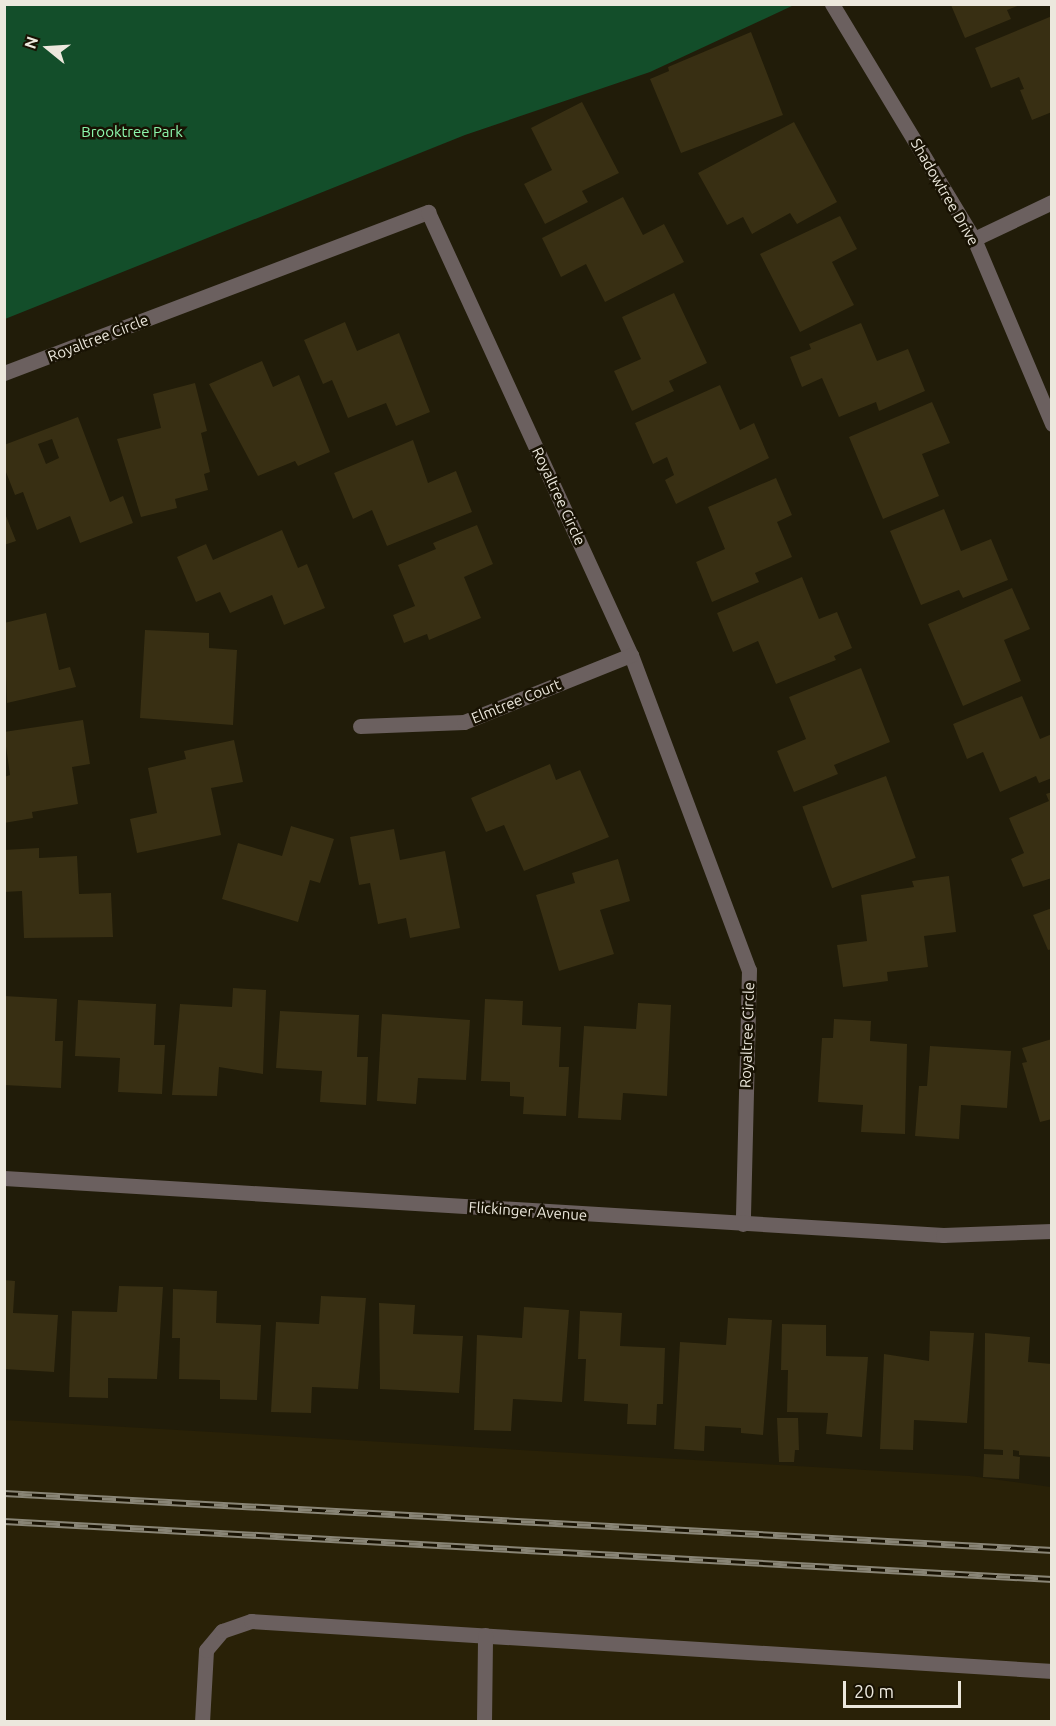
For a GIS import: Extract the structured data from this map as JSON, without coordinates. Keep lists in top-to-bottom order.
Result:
{
  "streets": {
    "street": [
      "Shadowtree Drive",
      "Royaltree Circle",
      "Elmtree Court",
      "Flickinger Avenue"
    ]
  },
  "crossings": [
    ["Royaltree Circle", "Elmtree Court"],
    ["Royaltree Circle", "Flickinger Avenue"]
  ],
  "parks": ["Brooktree Park"],
  "scale_bar": "20 m",
  "north": "left"
}
